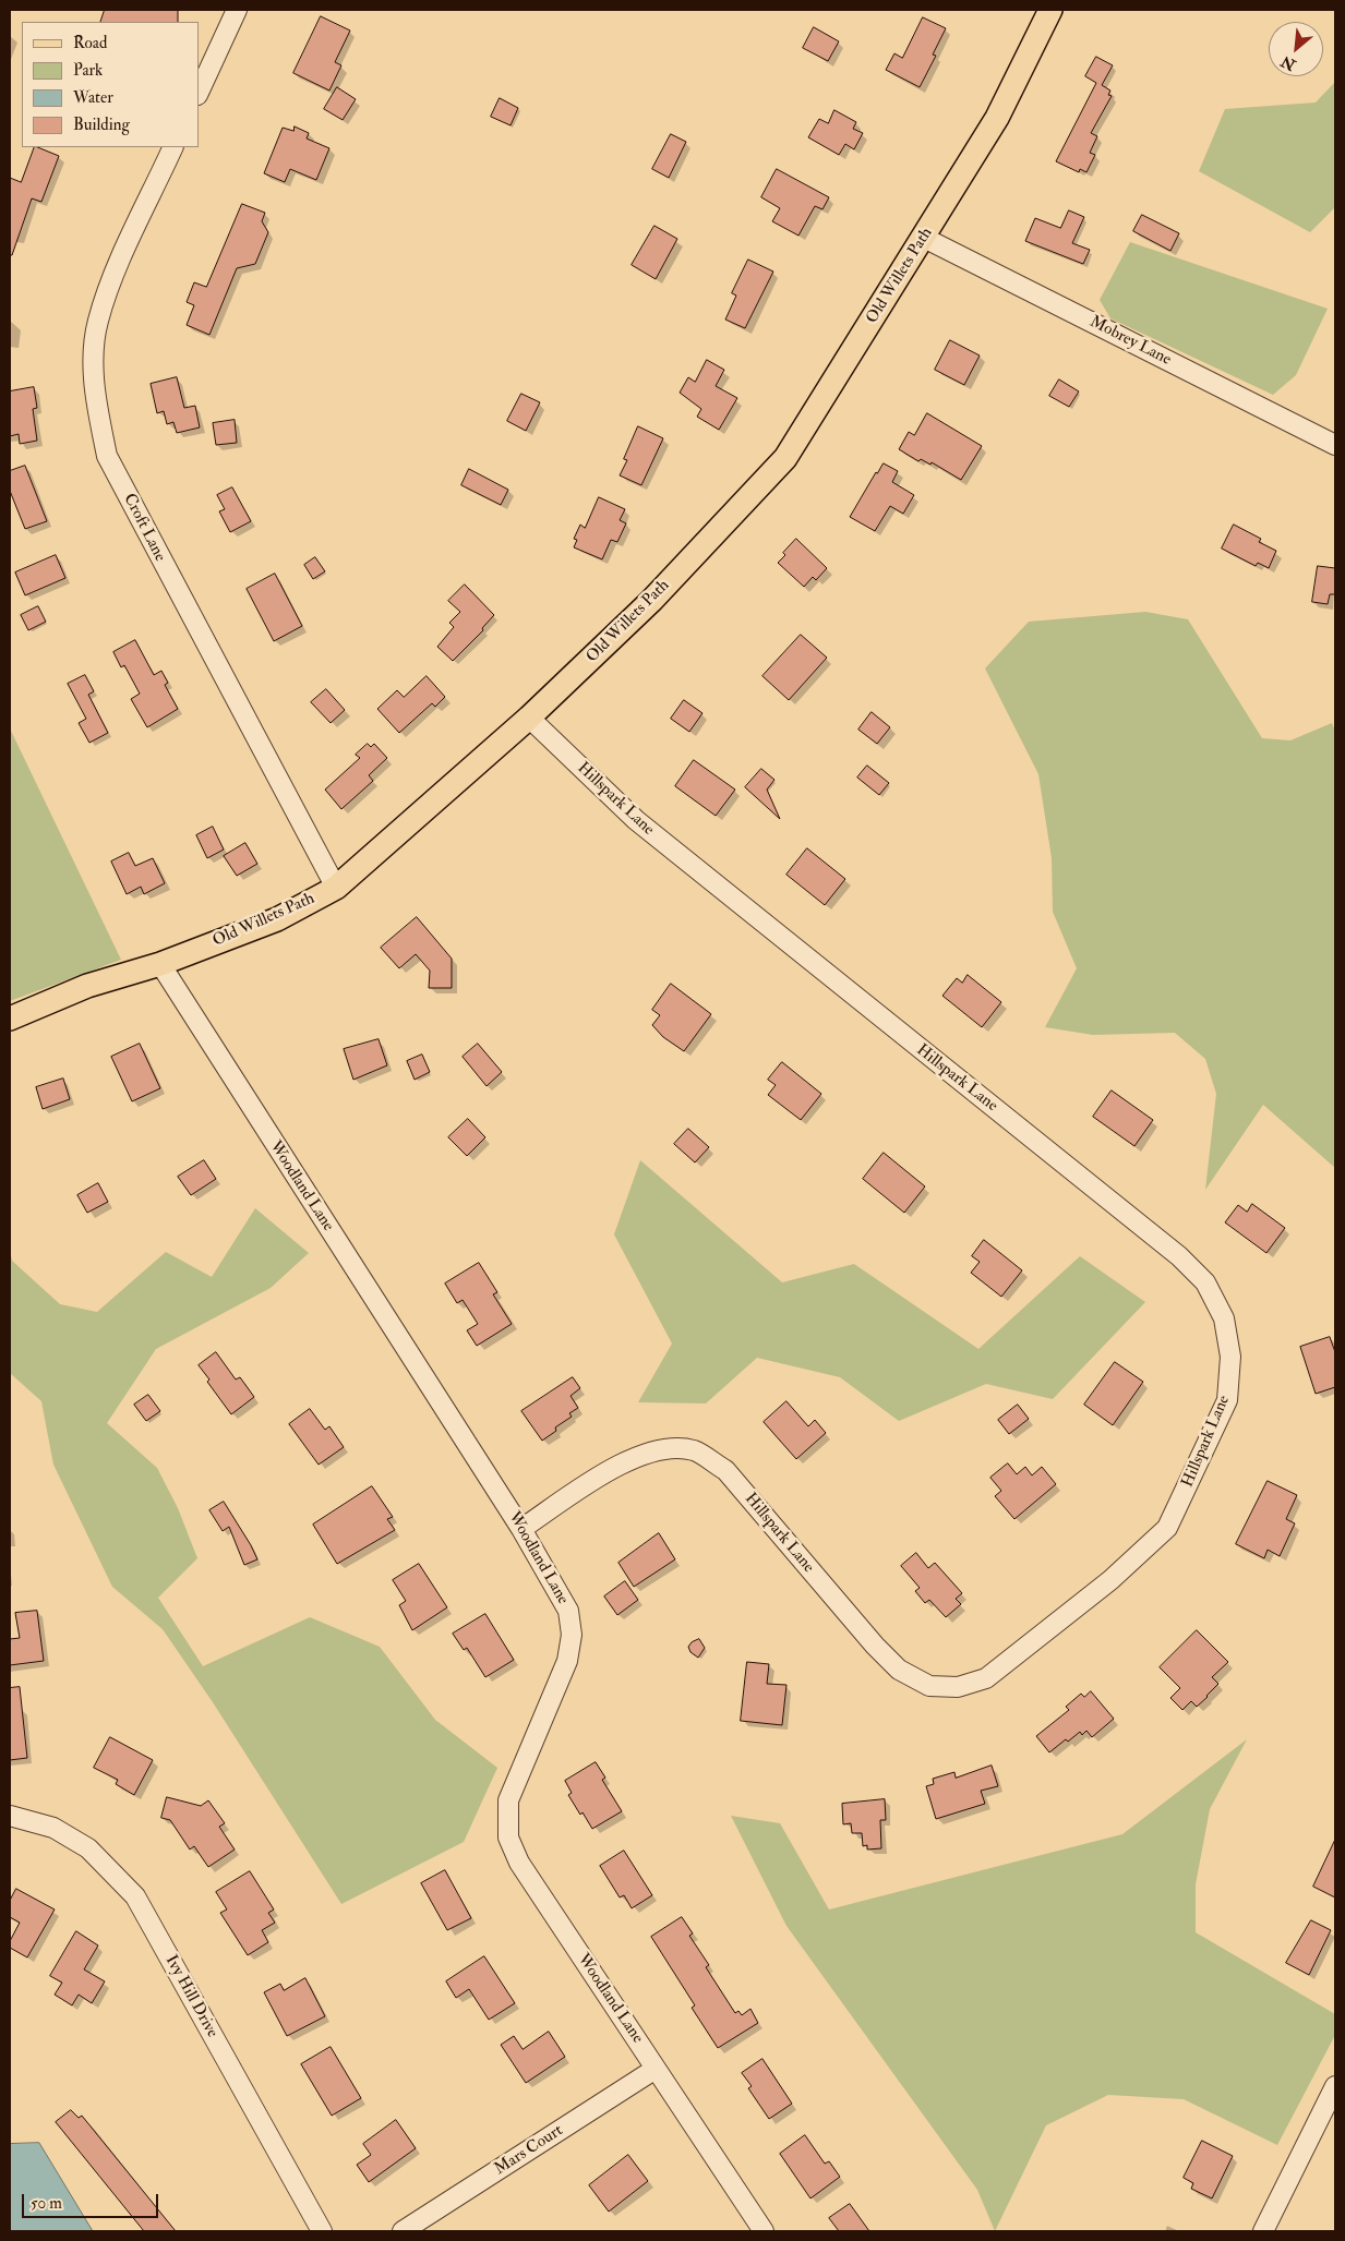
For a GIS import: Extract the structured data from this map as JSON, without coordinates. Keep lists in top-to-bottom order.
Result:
{
  "streets": {
    "main road": ["Old Willets Path"],
    "street": [
      "Mobrey Lane",
      "Croft Lane",
      "Hillspark Lane",
      "Woodland Lane",
      "Ivy Hill Drive",
      "Mars Court"
    ]
  },
  "crossings": [
    ["Old Willets Path", "Mobrey Lane"],
    ["Old Willets Path", "Croft Lane"],
    ["Old Willets Path", "Hillspark Lane"],
    ["Old Willets Path", "Woodland Lane"],
    ["Hillspark Lane", "Woodland Lane"],
    ["Woodland Lane", "Mars Court"]
  ],
  "legend": [
    "Road",
    "Park",
    "Water",
    "Building"
  ],
  "scale_bar": "50 m",
  "north": "bottom left"
}
